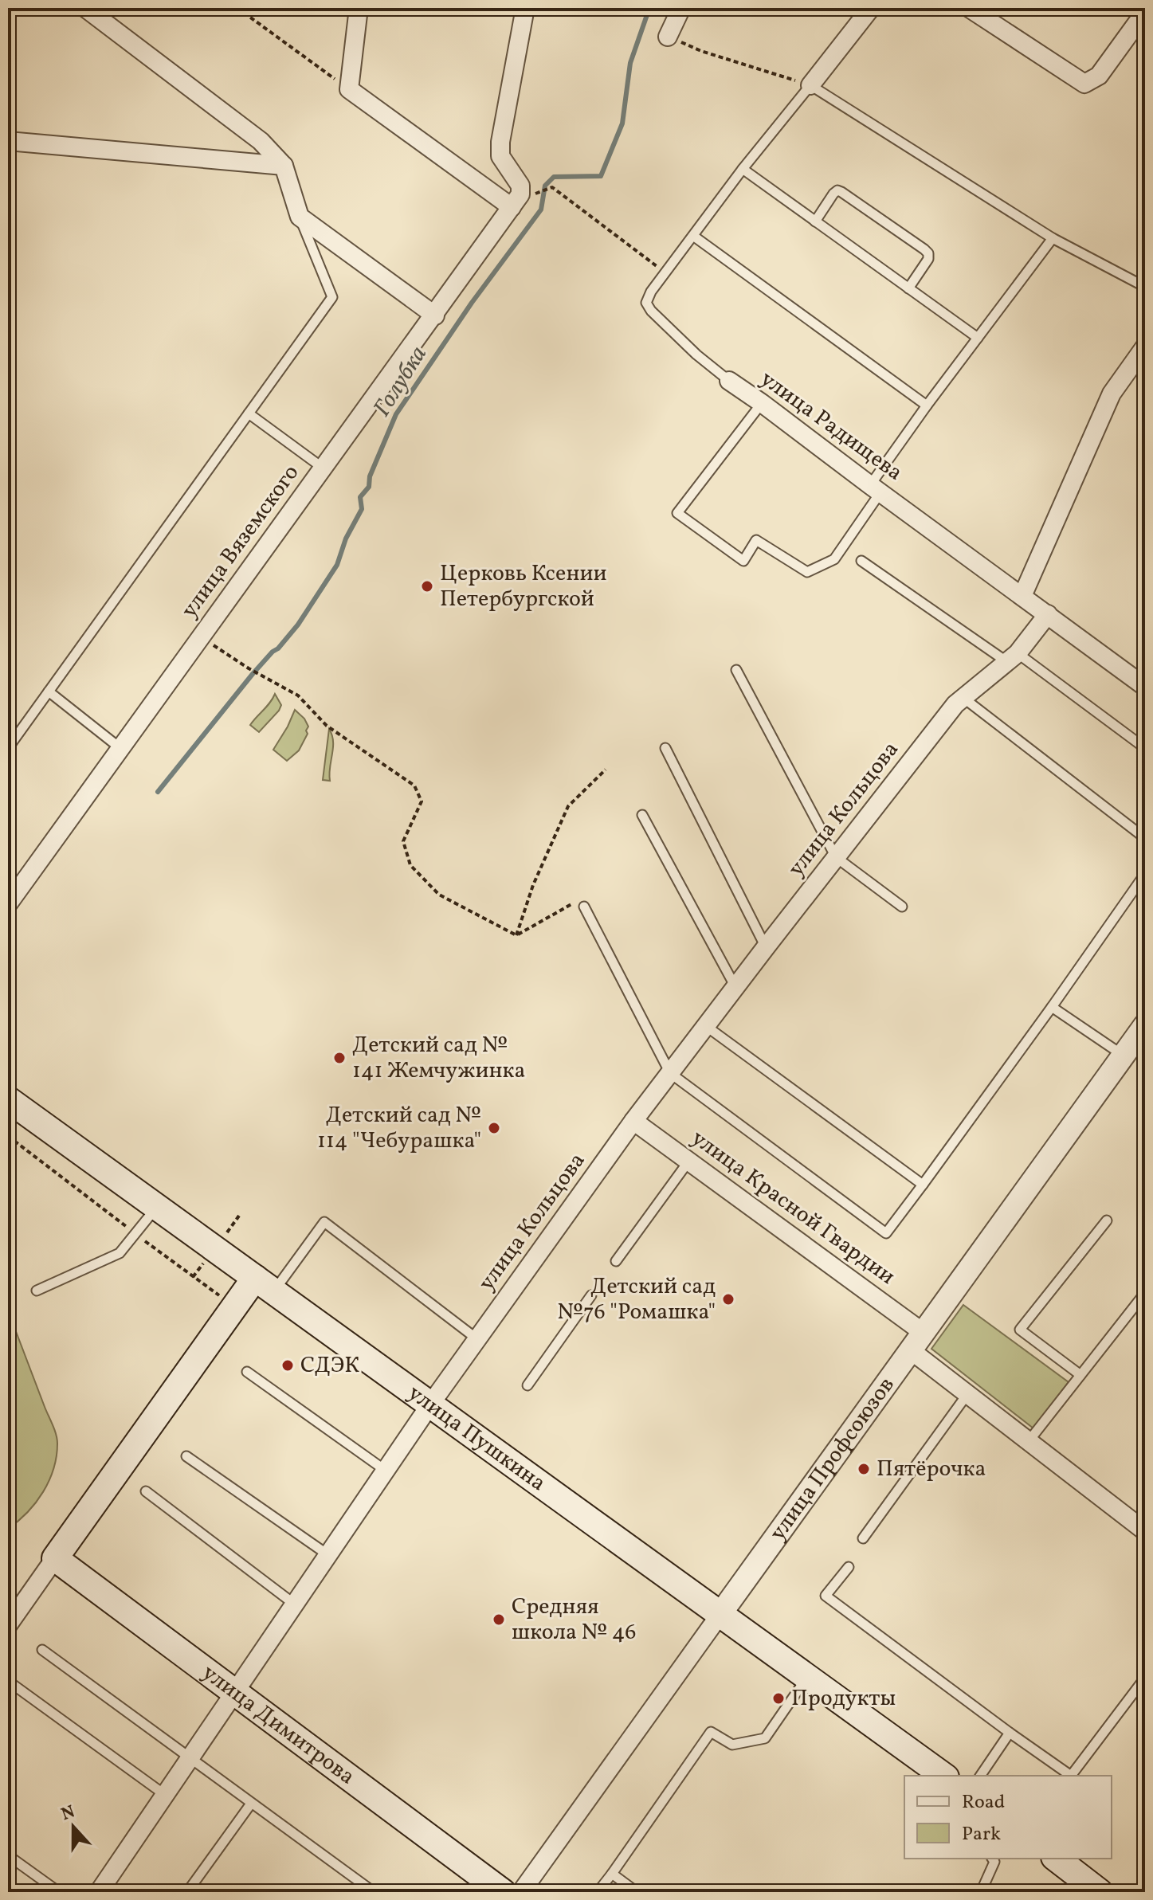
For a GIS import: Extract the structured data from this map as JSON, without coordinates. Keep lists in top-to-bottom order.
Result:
{
  "streets": {
    "main road": ["улица Пушкина", "улица Димитрова"],
    "street": [
      "улица Радищева",
      "улица Вяземского",
      "улица Кольцова",
      "улица Красной Гвардии",
      "улица Профсоюзов"
    ]
  },
  "crossings": [
    ["улица Радищева", "улица Кольцова"],
    ["улица Кольцова", "улица Красной Гвардии"],
    ["улица Кольцова", "улица Пушкина"],
    ["улица Кольцова", "улица Димитрова"],
    ["улица Красной Гвардии", "улица Профсоюзов"],
    ["улица Пушкина", "улица Профсоюзов"]
  ],
  "water": ["Голубка"],
  "places": [
    "Церковь Ксении Петербургской",
    "Детский сад № 141 Жемчужинка",
    "Детский сад № 114 \"Чебурашка\"",
    "Детский сад №76 \"Ромашка\"",
    "СДЭК",
    "Пятёрочка",
    "Средняя школа № 46",
    "Продукты"
  ],
  "legend": ["Road", "Park"],
  "north": "top"
}
